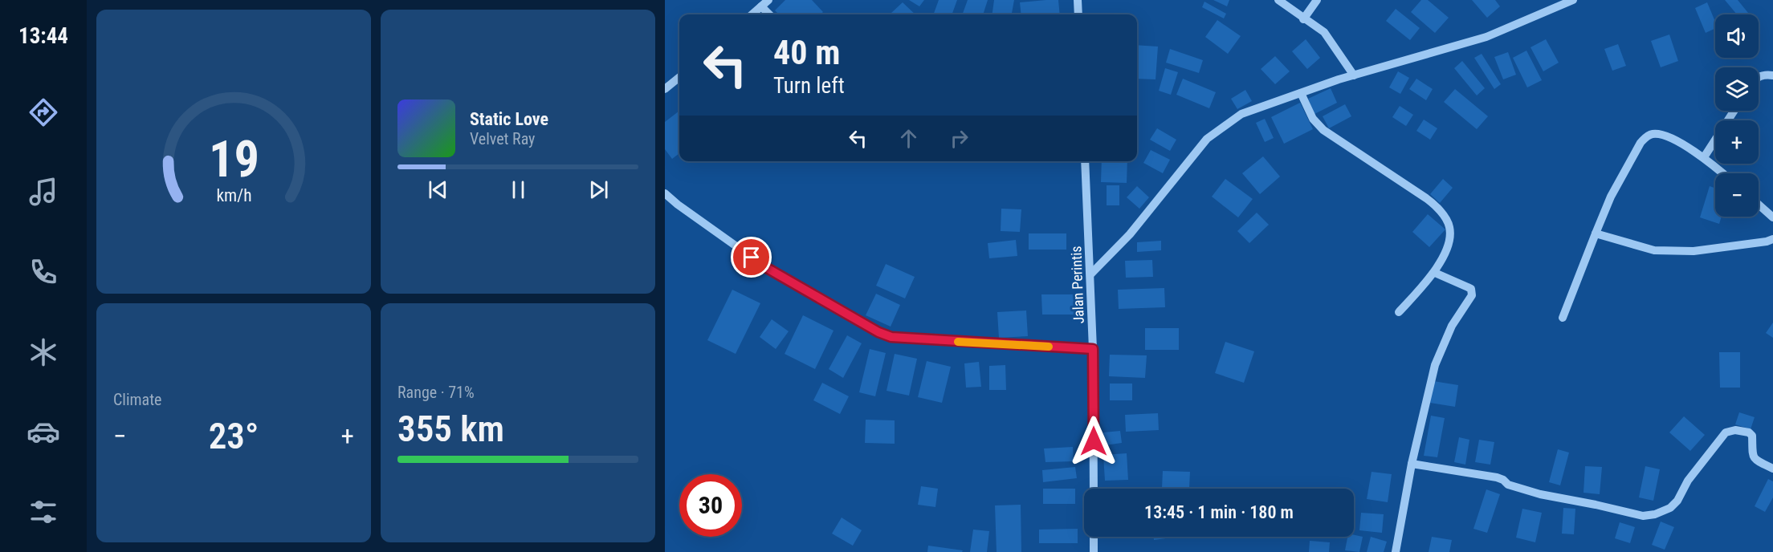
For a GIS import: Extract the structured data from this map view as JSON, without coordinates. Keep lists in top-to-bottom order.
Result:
{
  "streets": {
    "street": ["Jalan Perintis"]
  },
  "page": {
    "tabs": "13:44",
    "map_buttons": ["+", "−"],
    "turn": ["40 m", "Turn left"],
    "song": ["Static Love", "Velvet Ray"],
    "tile": [
      "Climate",
      ["Range · 71%", "355 km"]
    ],
    "heat": ["−", "23°", "+"],
    "limit": "30",
    "trip": "13:45 · 1 min · 180 m",
    "gauge": ["19", "km/h"]
  }
}
